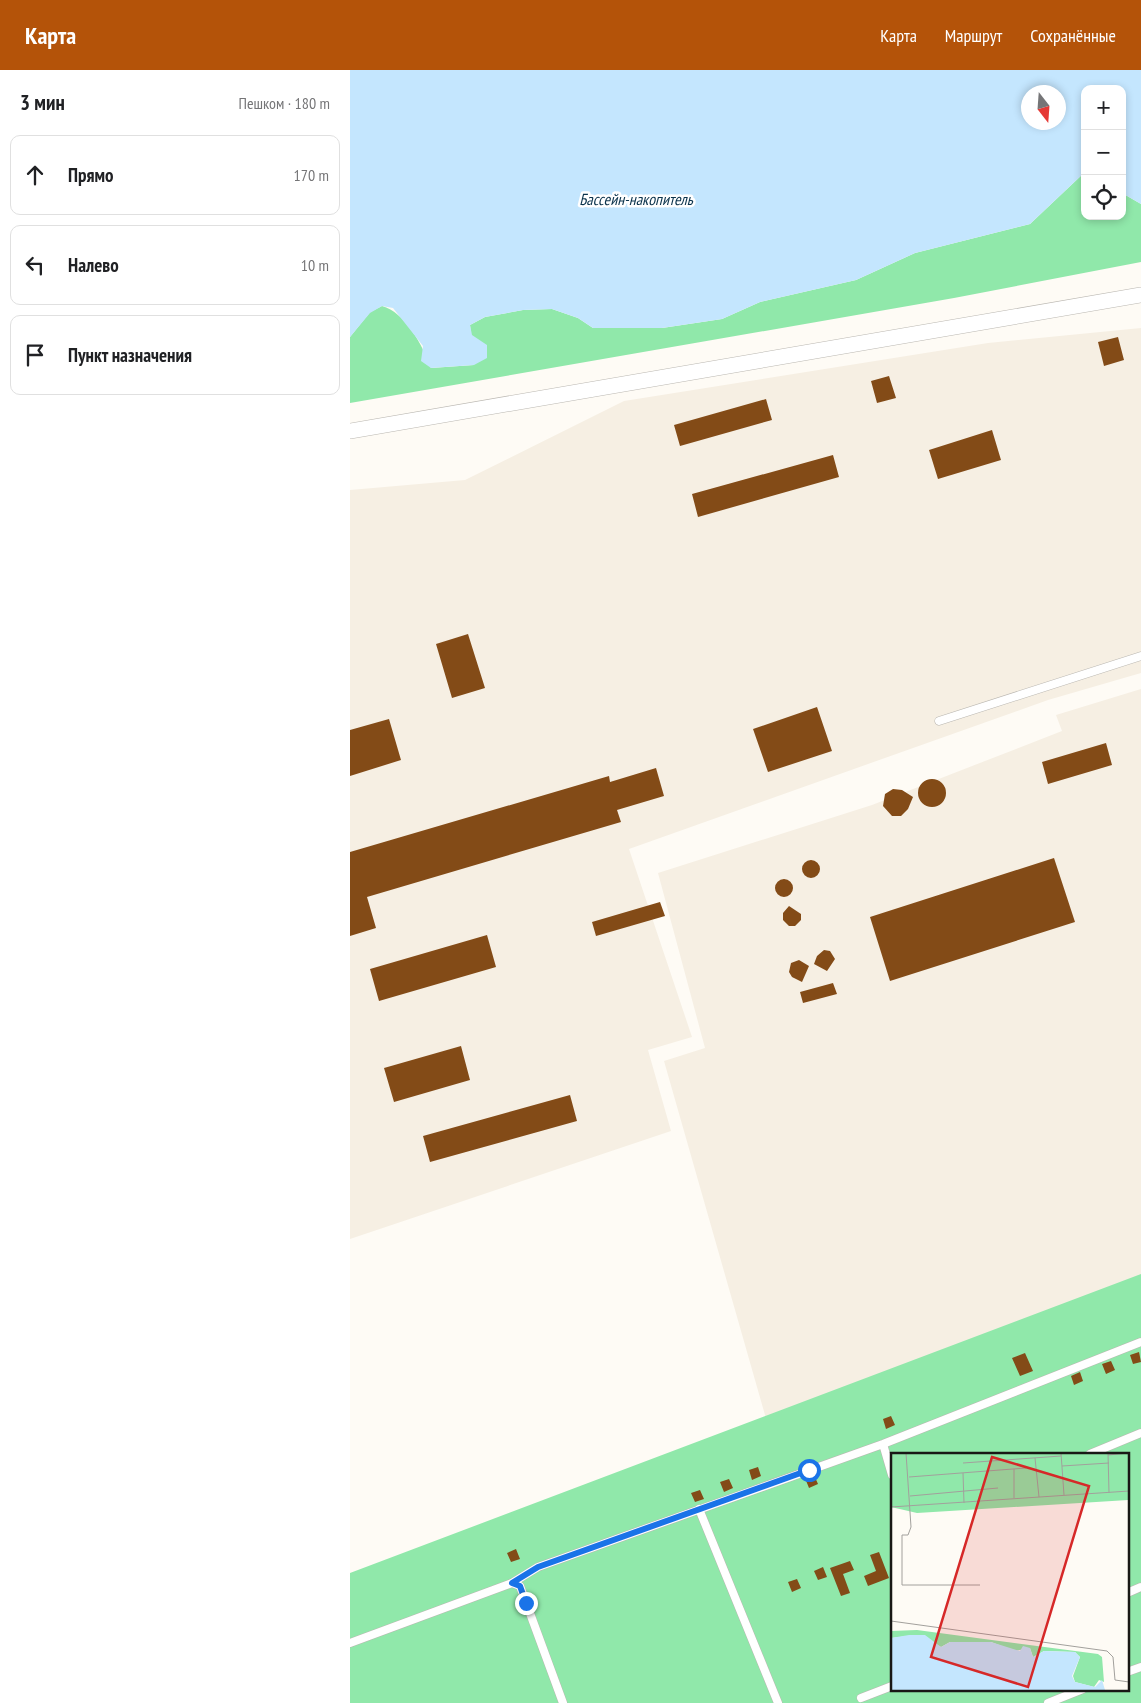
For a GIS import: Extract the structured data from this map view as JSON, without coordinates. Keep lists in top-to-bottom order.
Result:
{
  "water": ["Бассейн-накопитель"],
  "north": "bottom",
  "page": {
    "header": "Карта",
    "nav": ["Карта", "Маршрут", "Сохранённые"],
    "heading": ["3 мин", "Пешком · 180 m"],
    "map_buttons": ["+", "−"],
    "list": [
      ["Прямо", "170 m"],
      ["Налево", "10 m"],
      "Пункт назначения"
    ]
  }
}
